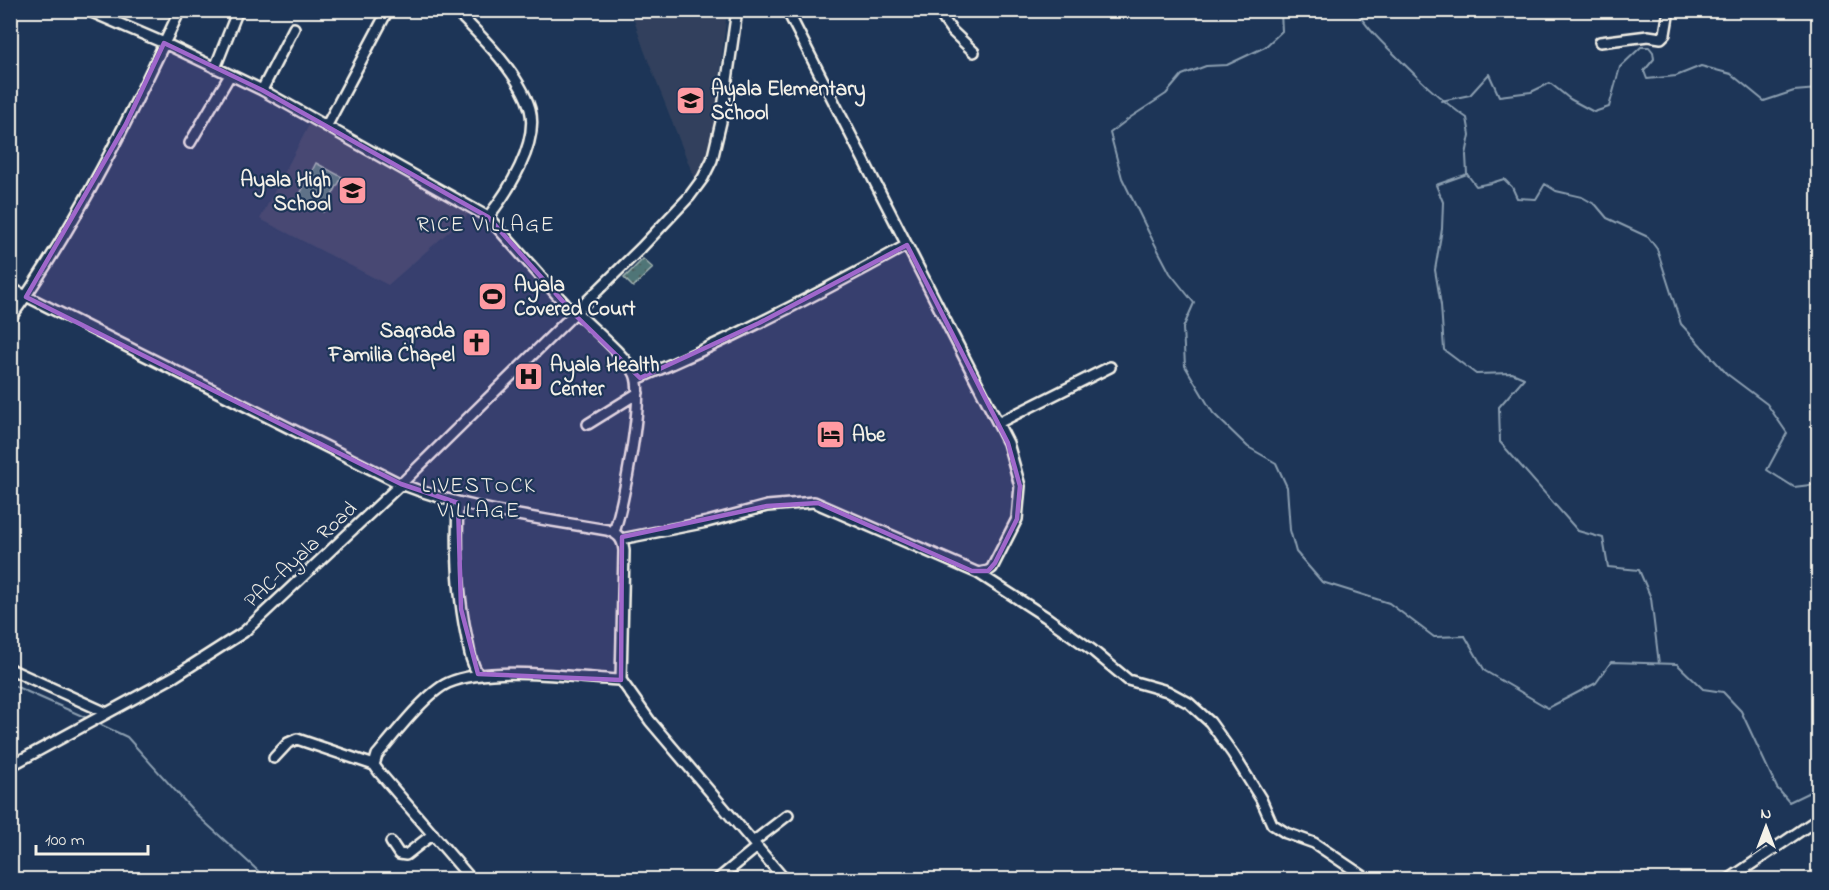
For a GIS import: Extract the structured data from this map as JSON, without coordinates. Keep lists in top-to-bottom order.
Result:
{
  "streets": {
    "street": ["PAC-Ayala Road"]
  },
  "districts": ["RICE VILLAGE", "LIVESTOCK VILLAGE"],
  "places": {
    "school or university": ["Ayala Elementary School", "Ayala High School"],
    "sports": ["Ayala Covered Court"],
    "church": ["Sagrada Familia Chapel"],
    "hospital": ["Ayala Health Center"],
    "hotel": ["Abe"]
  },
  "scale_bar": "100 m",
  "north": "top"
}
